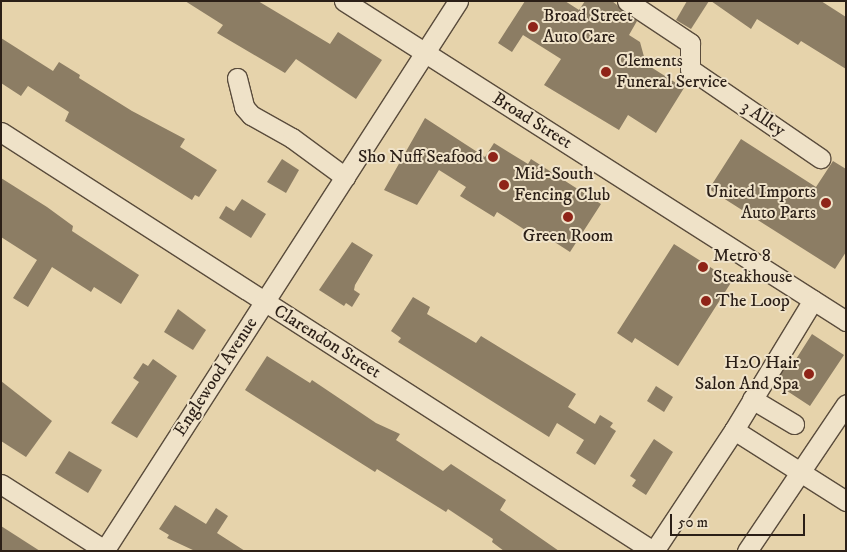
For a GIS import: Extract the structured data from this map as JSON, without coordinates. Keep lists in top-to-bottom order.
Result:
{
  "streets": {
    "street": [
      "3 Alley",
      "Broad Street",
      "Clarendon Street",
      "Englewood Avenue"
    ]
  },
  "crossings": [
    ["Broad Street", "Englewood Avenue"],
    ["Clarendon Street", "Englewood Avenue"]
  ],
  "places": [
    "Broad Street Auto Care",
    "Clements Funeral Service",
    "Sho Nuff Seafood",
    "Mid-South Fencing Club",
    "United Imports Auto Parts",
    "Green Room",
    "Metro 8 Steakhouse",
    "The Loop",
    "H2O Hair Salon And Spa"
  ],
  "scale_bar": "50 m"
}
